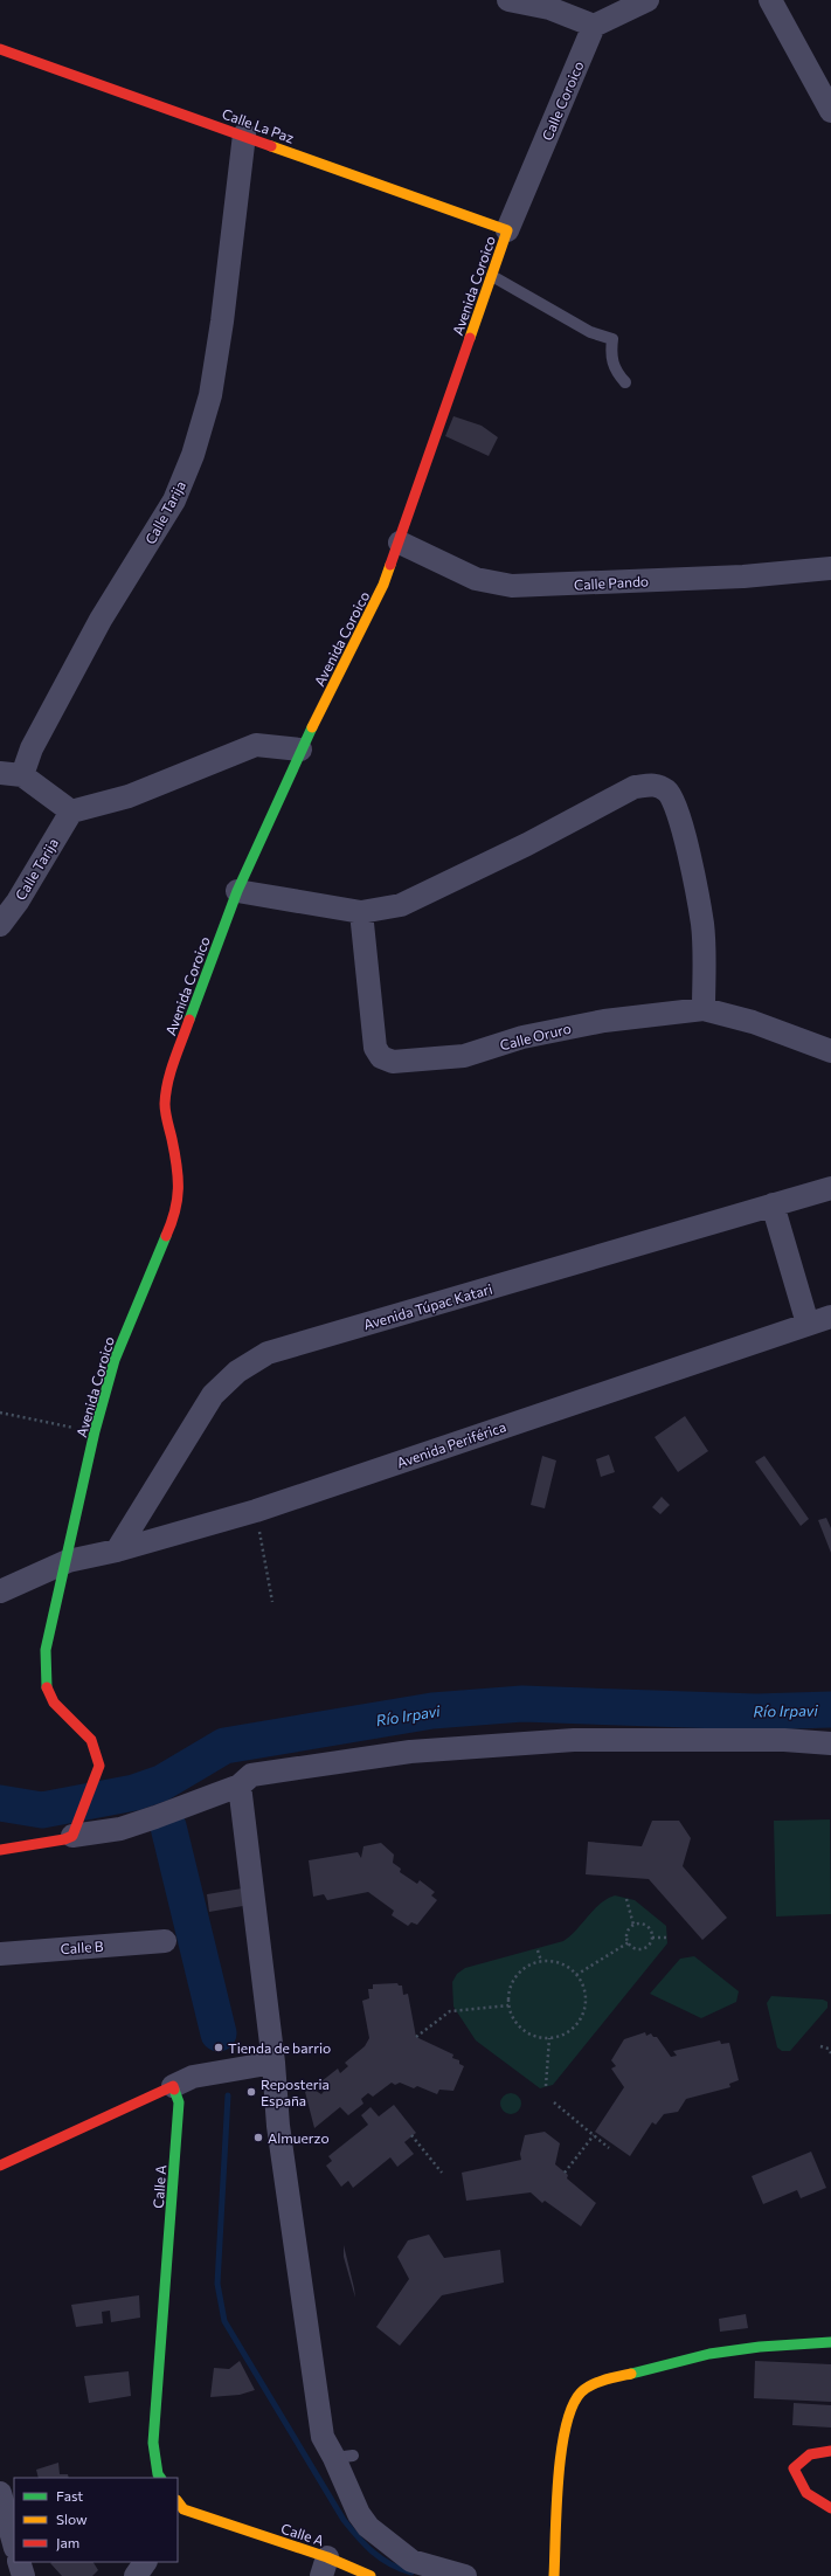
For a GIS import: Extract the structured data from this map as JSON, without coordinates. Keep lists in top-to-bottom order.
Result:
{
  "streets": {
    "main road": ["Calle La Paz", "Avenida Coroico", "Calle A"],
    "street": [
      "Calle Coroico",
      "Calle Tarija",
      "Calle Pando",
      "Calle Oruro",
      "Avenida Túpac Katari",
      "Avenida Periférica",
      "Calle B"
    ]
  },
  "crossings": [
    ["Calle Coroico", "Calle La Paz"],
    ["Calle Coroico", "Avenida Coroico"],
    ["Calle La Paz", "Avenida Coroico"],
    ["Calle La Paz", "Calle Tarija"],
    ["Avenida Coroico", "Calle Pando"],
    ["Avenida Coroico", "Avenida Periférica"],
    ["Avenida Túpac Katari", "Avenida Periférica"]
  ],
  "water": ["Río Irpavi"],
  "places": ["Tienda de barrio", "Reposteria España", "Almuerzo"],
  "legend": ["Fast", "Slow", "Jam"]
}
